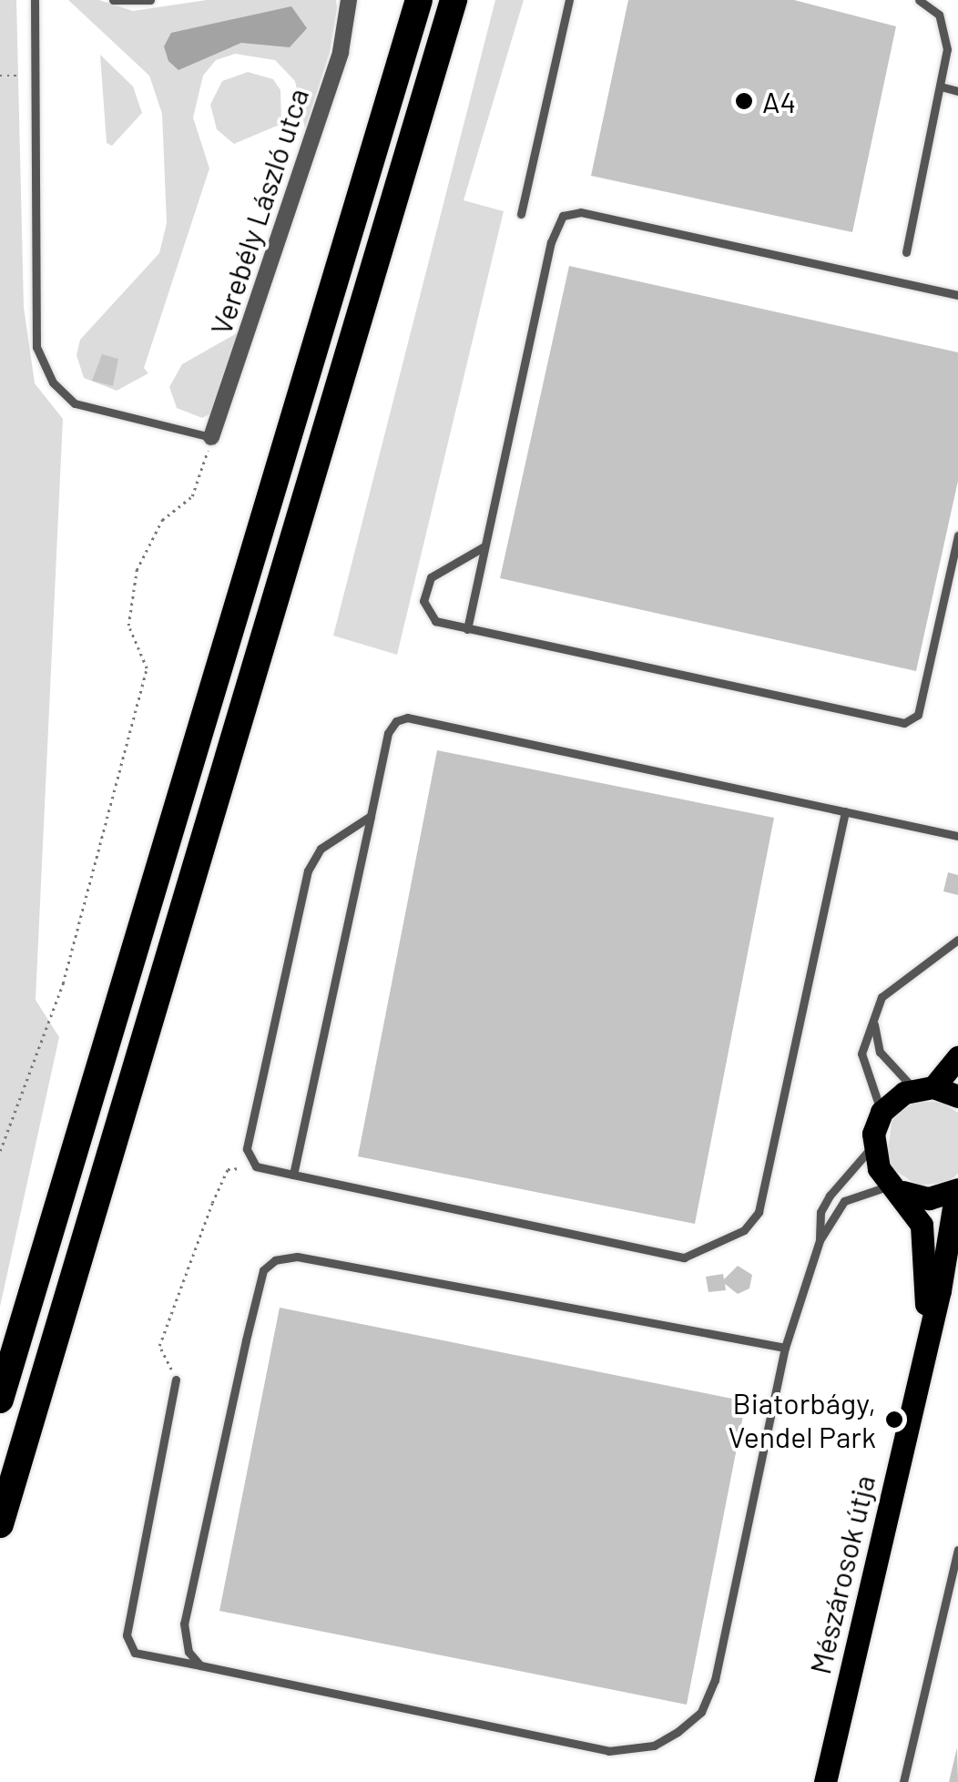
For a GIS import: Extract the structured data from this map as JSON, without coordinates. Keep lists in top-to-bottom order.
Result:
{
  "streets": {
    "main road": ["Mészárosok útja"],
    "street": ["Verebély László utca"]
  },
  "places": ["A4", "Biatorbágy, Vendel Park"]
}
